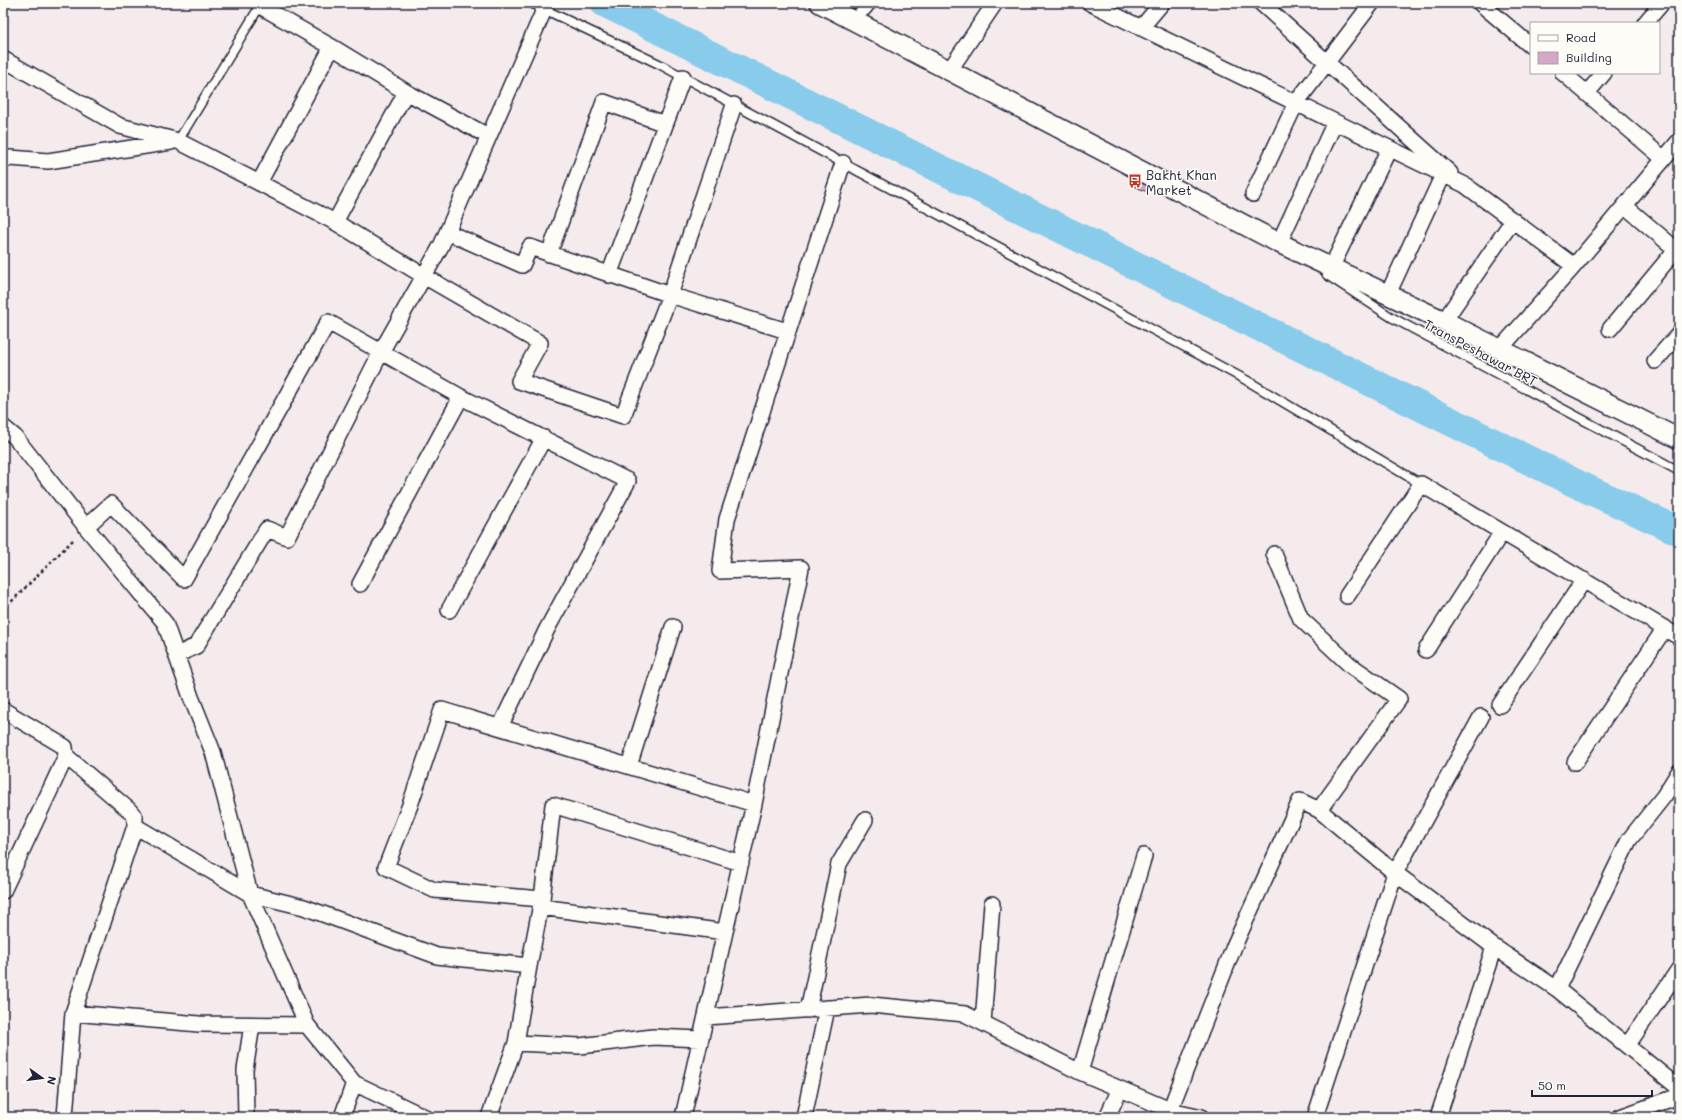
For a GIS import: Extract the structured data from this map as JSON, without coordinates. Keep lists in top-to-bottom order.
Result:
{
  "streets": {
    "lane": ["TransPeshawar BRT"]
  },
  "places": {
    "bus stop": ["Bakht Khan Market"]
  },
  "legend": ["Road", "Building"],
  "scale_bar": "50 m",
  "north": "right"
}
